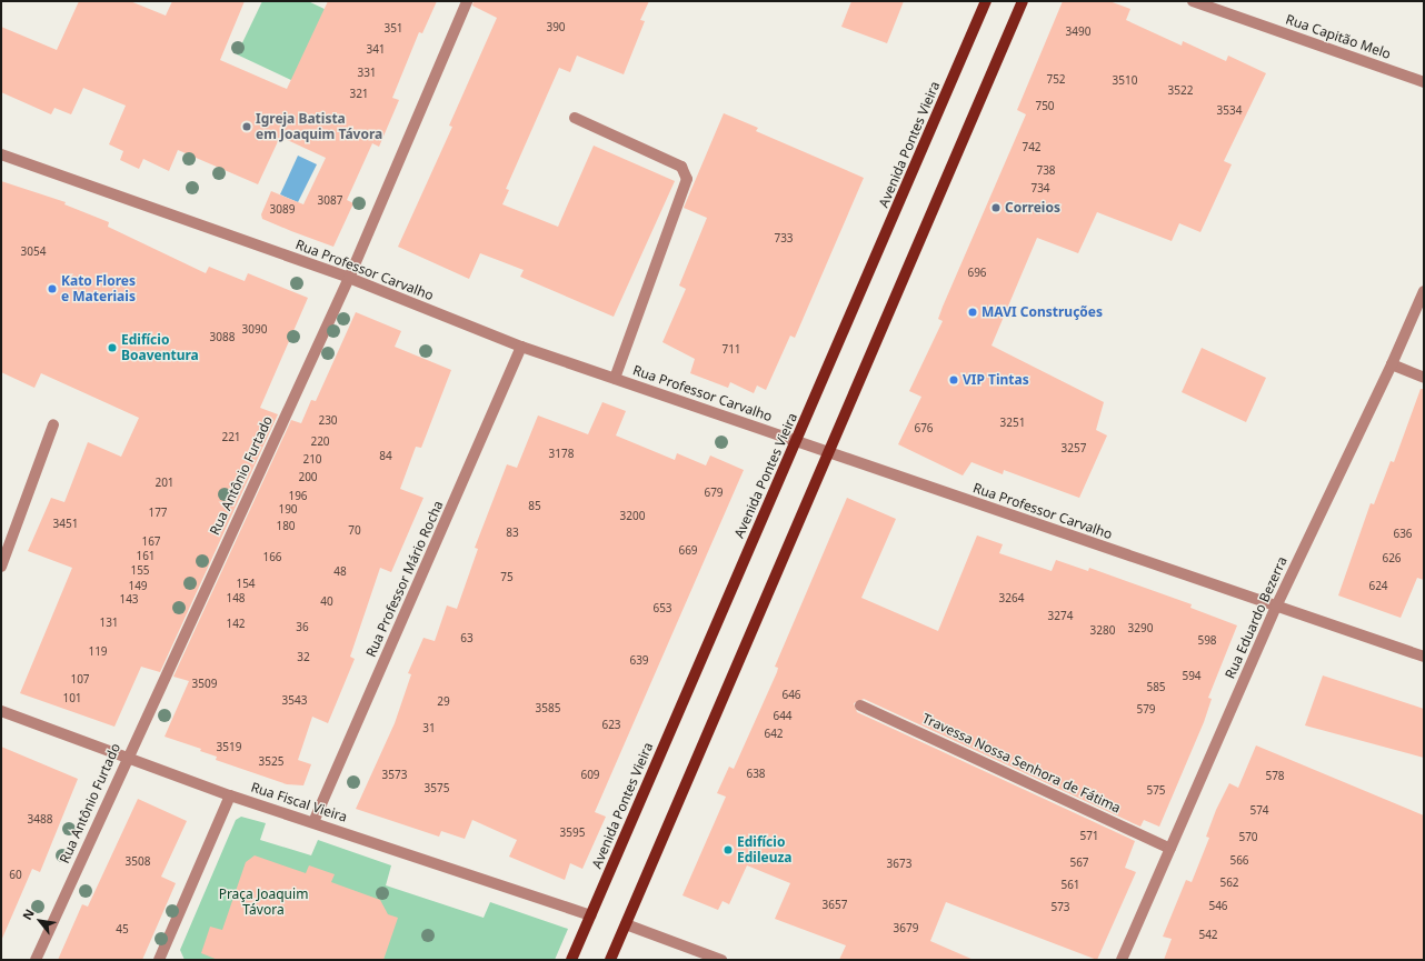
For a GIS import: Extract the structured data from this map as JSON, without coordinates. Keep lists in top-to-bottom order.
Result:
{
  "streets": {
    "main road": ["Avenida Pontes Vieira"],
    "street": [
      "Rua Capitão Melo",
      "Rua Professor Carvalho",
      "Rua Antônio Furtado",
      "Rua Professor Mário Rocha",
      "Rua Eduardo Bezerra",
      "Travessa Nossa Senhora de Fátima",
      "Rua Fiscal Vieira"
    ]
  },
  "crossings": [
    ["Avenida Pontes Vieira", "Rua Professor Carvalho"],
    ["Avenida Pontes Vieira", "Rua Fiscal Vieira"],
    ["Rua Professor Carvalho", "Rua Antônio Furtado"],
    ["Rua Professor Carvalho", "Rua Professor Mário Rocha"],
    ["Rua Professor Carvalho", "Rua Eduardo Bezerra"],
    ["Rua Antônio Furtado", "Rua Fiscal Vieira"],
    ["Rua Professor Mário Rocha", "Rua Fiscal Vieira"],
    ["Rua Eduardo Bezerra", "Travessa Nossa Senhora de Fátima"]
  ],
  "parks": ["Praça Joaquim Távora"],
  "places": [
    "Igreja Batista em Joaquim Távora",
    "Correios",
    "Kato Flores e Materiais",
    "MAVI Construções",
    "Edifício Boaventura",
    "VIP Tintas",
    "Edifício Edileuza"
  ],
  "house_numbers": [
    "390",
    "351",
    "3490",
    "341",
    "331",
    "752",
    "3510",
    "3522",
    "321",
    "750",
    "3534",
    "742",
    "738",
    "734",
    "3087",
    "3089",
    "733",
    "3054",
    "696",
    "3090",
    "3088",
    "711",
    "230",
    "3251",
    "676",
    "221",
    "220",
    "3257",
    "3178",
    "84",
    "210",
    "200",
    "201",
    "679",
    "196",
    "85",
    "190",
    "177",
    "3200",
    "3451",
    "180",
    "70",
    "83",
    "636",
    "167",
    "669",
    "161",
    "166",
    "626",
    "155",
    "48",
    "75",
    "154",
    "149",
    "624",
    "148",
    "3264",
    "143",
    "40",
    "653",
    "3274",
    "131",
    "142",
    "36",
    "3290",
    "3280",
    "63",
    "598",
    "119",
    "32",
    "639",
    "594",
    "107",
    "3509",
    "585",
    "646",
    "101",
    "3543",
    "29",
    "3585",
    "579",
    "644",
    "623",
    "31",
    "642",
    "3519",
    "3525",
    "638",
    "3573",
    "609",
    "578",
    "3575",
    "575",
    "574",
    "3488",
    "3595",
    "571",
    "570",
    "566",
    "3508",
    "567",
    "3673",
    "60",
    "562",
    "561",
    "3657",
    "546",
    "573",
    "3679",
    "45",
    "542"
  ],
  "north": "top left"
}
